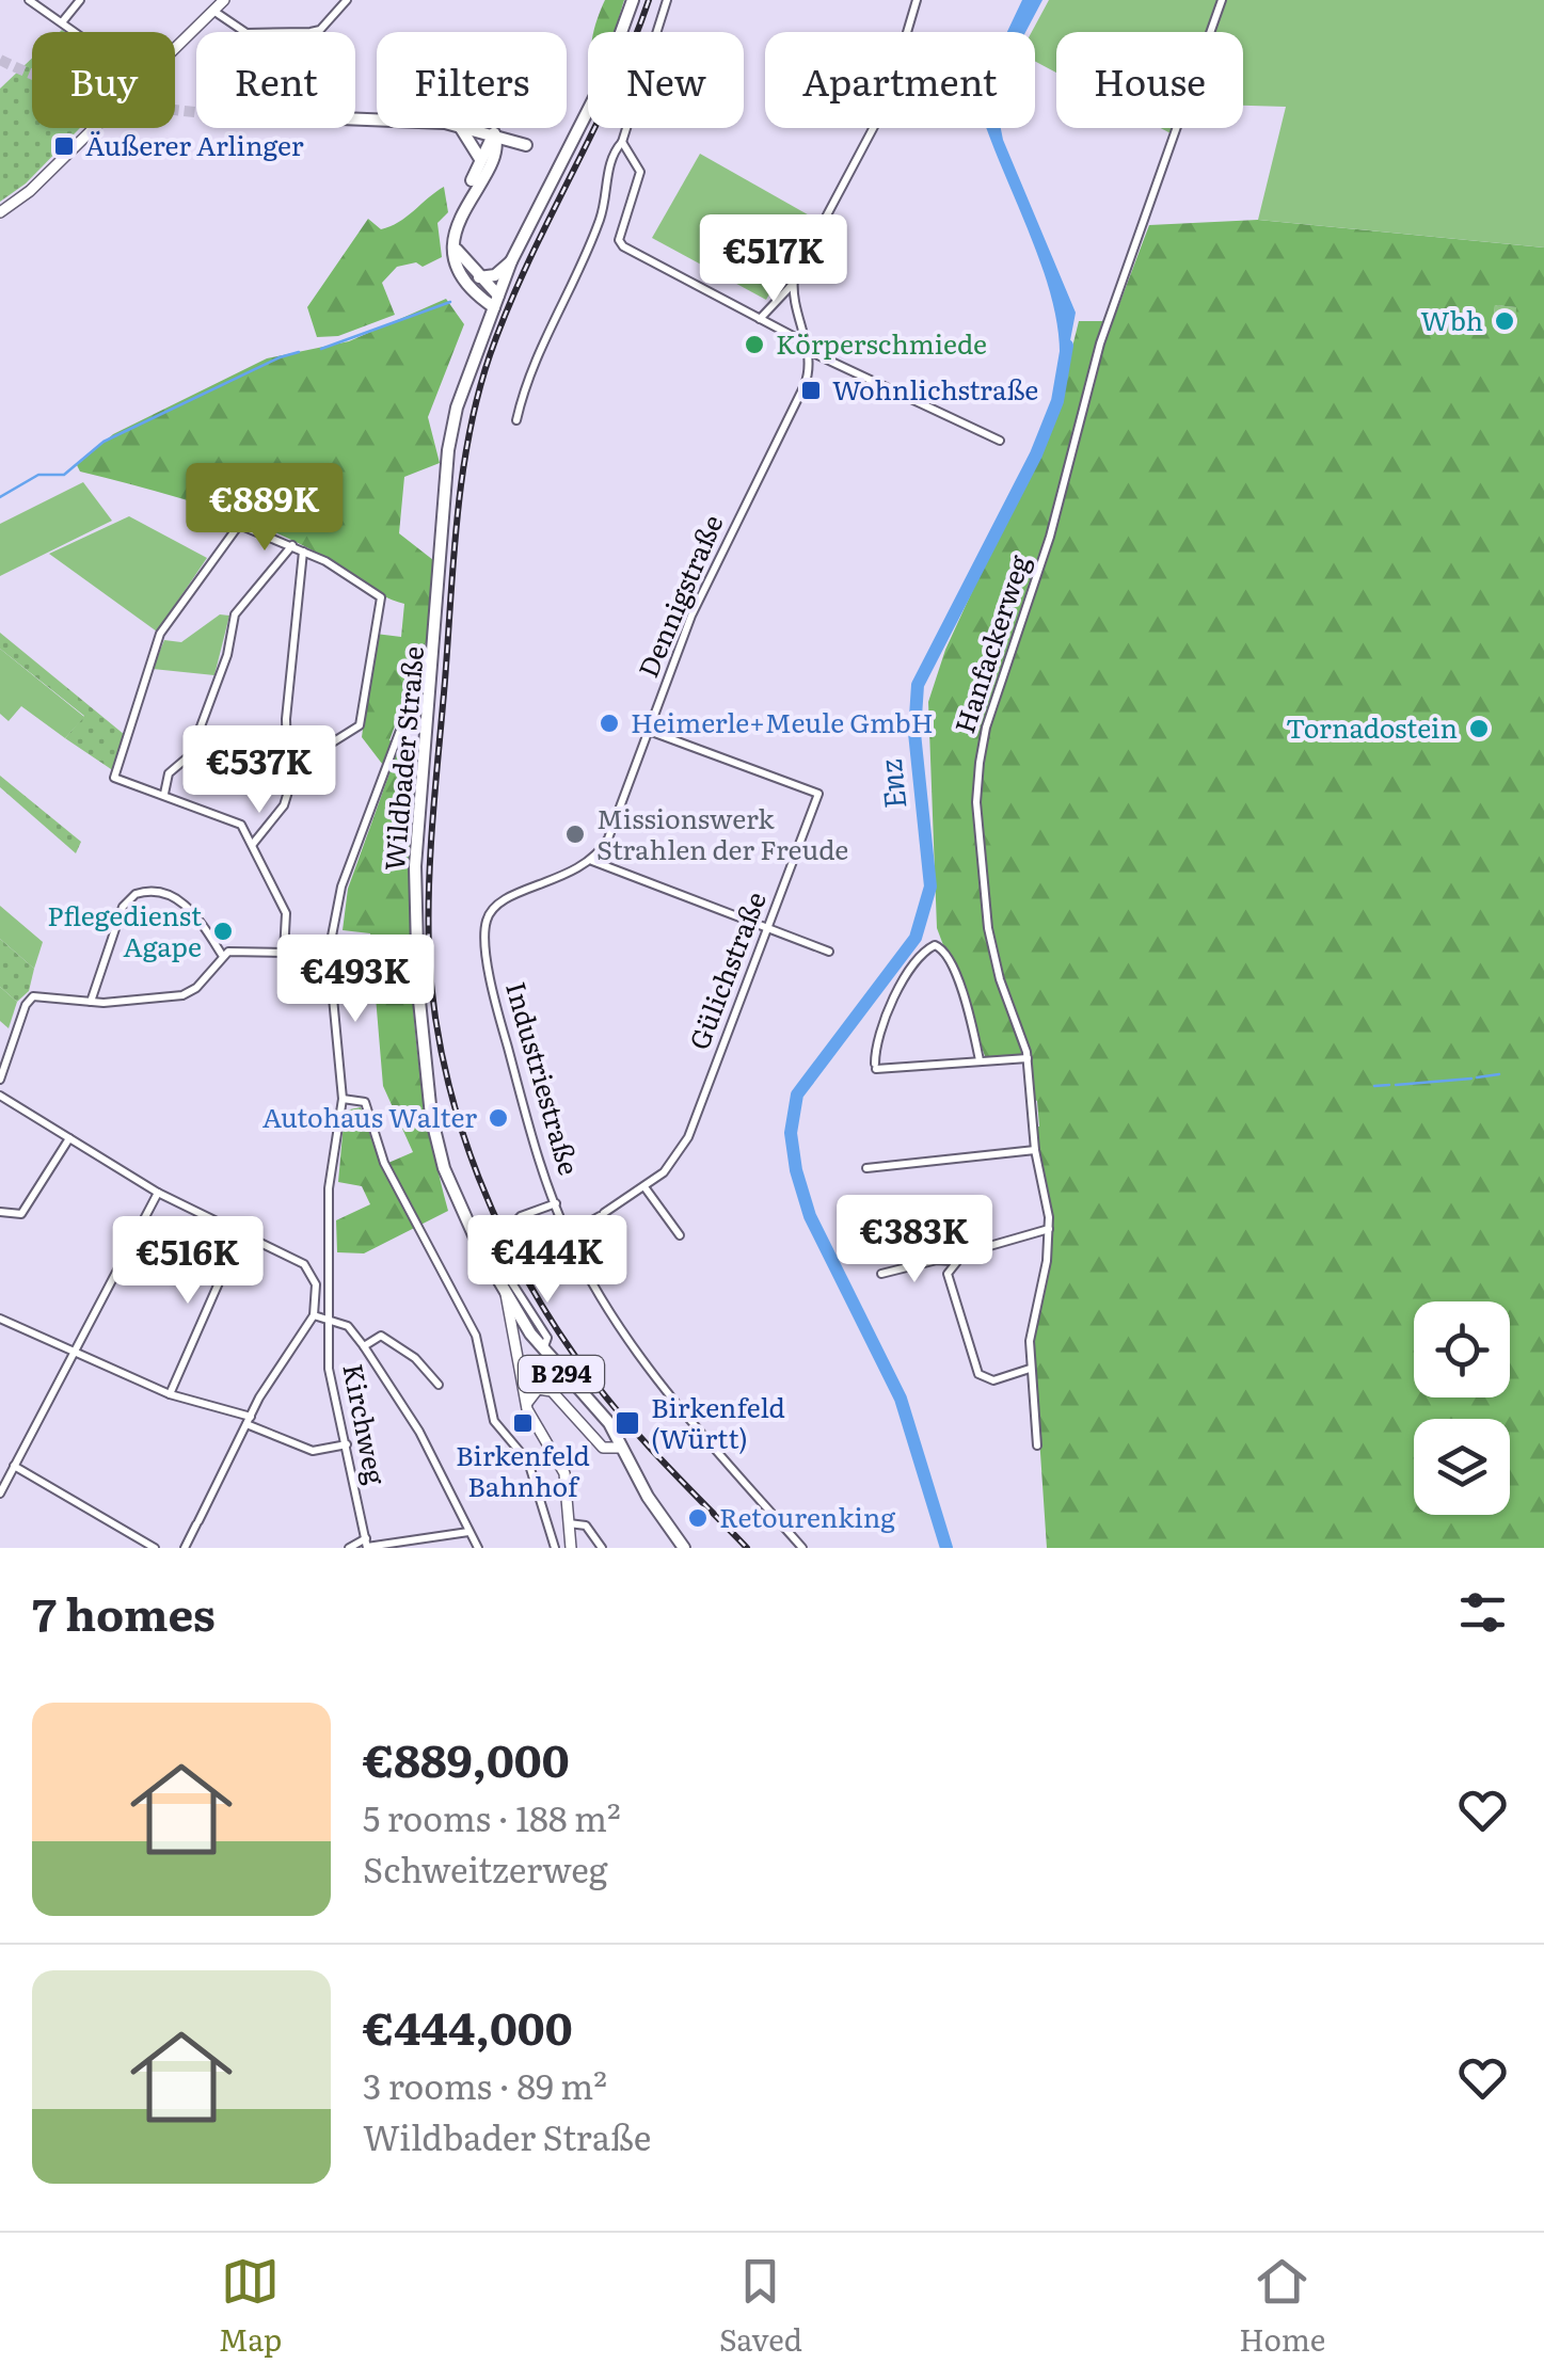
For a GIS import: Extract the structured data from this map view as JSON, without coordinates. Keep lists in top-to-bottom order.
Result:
{
  "streets": {
    "main road": ["Wildbader Straße", "B 294"],
    "street": [
      "Dennigstraße",
      "Hanfackerweg",
      "Gülichstraße",
      "Industriestraße",
      "Kirchweg"
    ]
  },
  "crossings": [
    ["Dennigstraße", "Gülichstraße"],
    ["Dennigstraße", "Industriestraße"],
    ["Wildbader Straße", "Kirchweg"]
  ],
  "water": ["Enz"],
  "places": {
    "transit": [
      "Äußerer Arlinger",
      "Wohnlichstraße",
      "Birkenfeld Bahnhof",
      "Birkenfeld (Württ)"
    ],
    "other": [
      "Wbh",
      "Körperschmiede",
      "Heimerle+Meule GmbH",
      "Tornadostein",
      "Missionswerk Strahlen der Freude",
      "Pflegedienst Agape",
      "Autohaus Walter",
      "Retourenking"
    ]
  },
  "page": {
    "chip": [
      "Buy",
      "Rent",
      "Filters",
      "New",
      "Apartment",
      "House"
    ],
    "price": [
      "€517K",
      "€889K",
      "€537K",
      "€493K",
      "€383K",
      "€444K",
      "€516K"
    ],
    "heading": "7 homes",
    "list": [
      {
        "name": "€889,000",
        "note": "5 rooms · 188 m² · Schweitzerweg"
      },
      {
        "name": "€444,000",
        "note": "3 rooms · 89 m² · Wildbader Straße"
      }
    ],
    "tabs": ["Map", "Saved", "Home"]
  }
}
